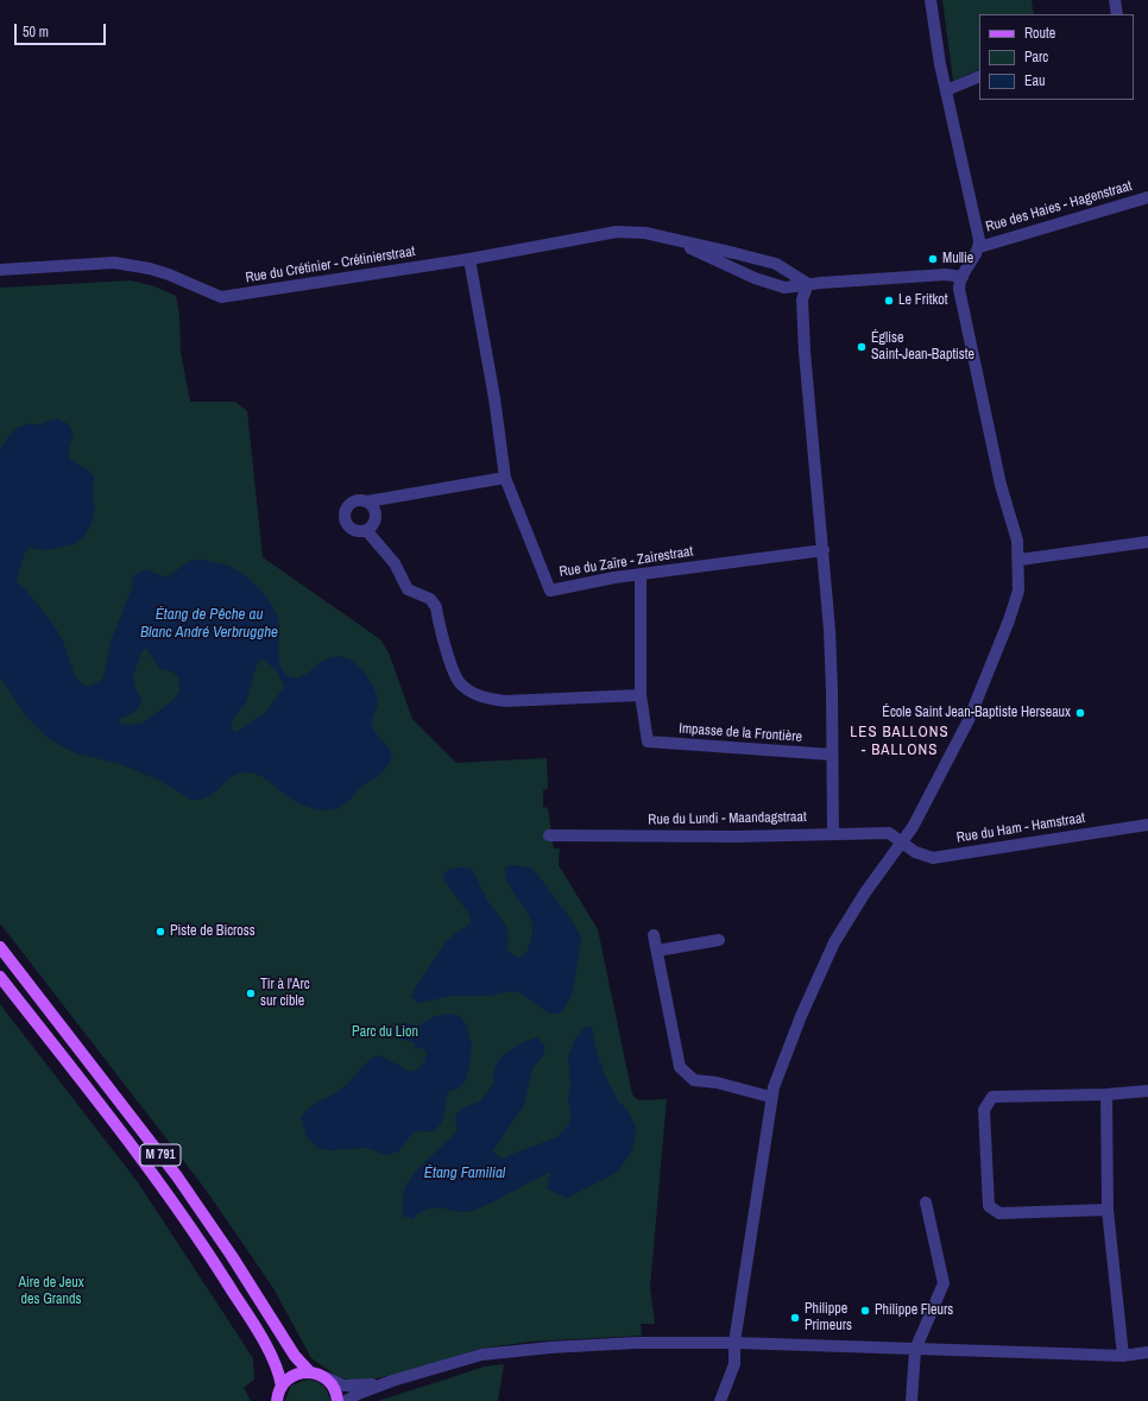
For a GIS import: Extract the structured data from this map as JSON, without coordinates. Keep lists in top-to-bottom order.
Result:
{
  "streets": {
    "main road": ["M 791"],
    "street": [
      "Rue des Haies - Hagenstraat",
      "Rue du Crétinier - Crétinierstraat",
      "Rue du Zaïre - Zairestraat",
      "Impasse de la Frontière",
      "Rue du Lundi - Maandagstraat",
      "Rue du Ham - Hamstraat"
    ]
  },
  "crossings": [
    ["Rue du Crétinier - Crétinierstraat", "Rue du Zaïre - Zairestraat"],
    ["Rue du Lundi - Maandagstraat", "Rue du Ham - Hamstraat"]
  ],
  "districts": ["LES BALLONS - BALLONS"],
  "water": ["Étang de Pêche au Blanc André Verbrugghe", "Étang Familial"],
  "parks": ["Parc du Lion", "Aire de Jeux des Grands"],
  "places": [
    "Mullie",
    "Le Fritkot",
    "Église Saint-Jean-Baptiste",
    "École Saint Jean-Baptiste Herseaux",
    "Piste de Bicross",
    "Tir à l'Arc sur cible",
    "Philippe Fleurs",
    "Philippe Primeurs"
  ],
  "legend": ["Route", "Parc", "Eau"],
  "scale_bar": "50 m"
}
